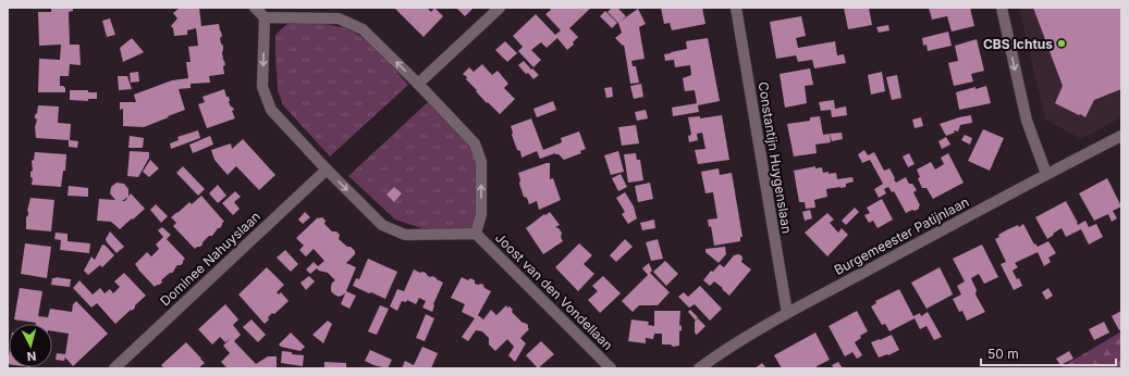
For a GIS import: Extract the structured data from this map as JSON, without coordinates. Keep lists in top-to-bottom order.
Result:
{
  "streets": {
    "street": [
      "Constantijn Huygenslaan",
      "Burgemeester Patijnlaan",
      "Dominee Nahuyslaan",
      "Joost van den Vondellaan"
    ]
  },
  "crossings": [
    ["Constantijn Huygenslaan", "Burgemeester Patijnlaan"],
    ["Dominee Nahuyslaan", "Joost van den Vondellaan"]
  ],
  "places": ["CBS Ichtus"],
  "scale_bar": "50 m",
  "north": "bottom"
}
